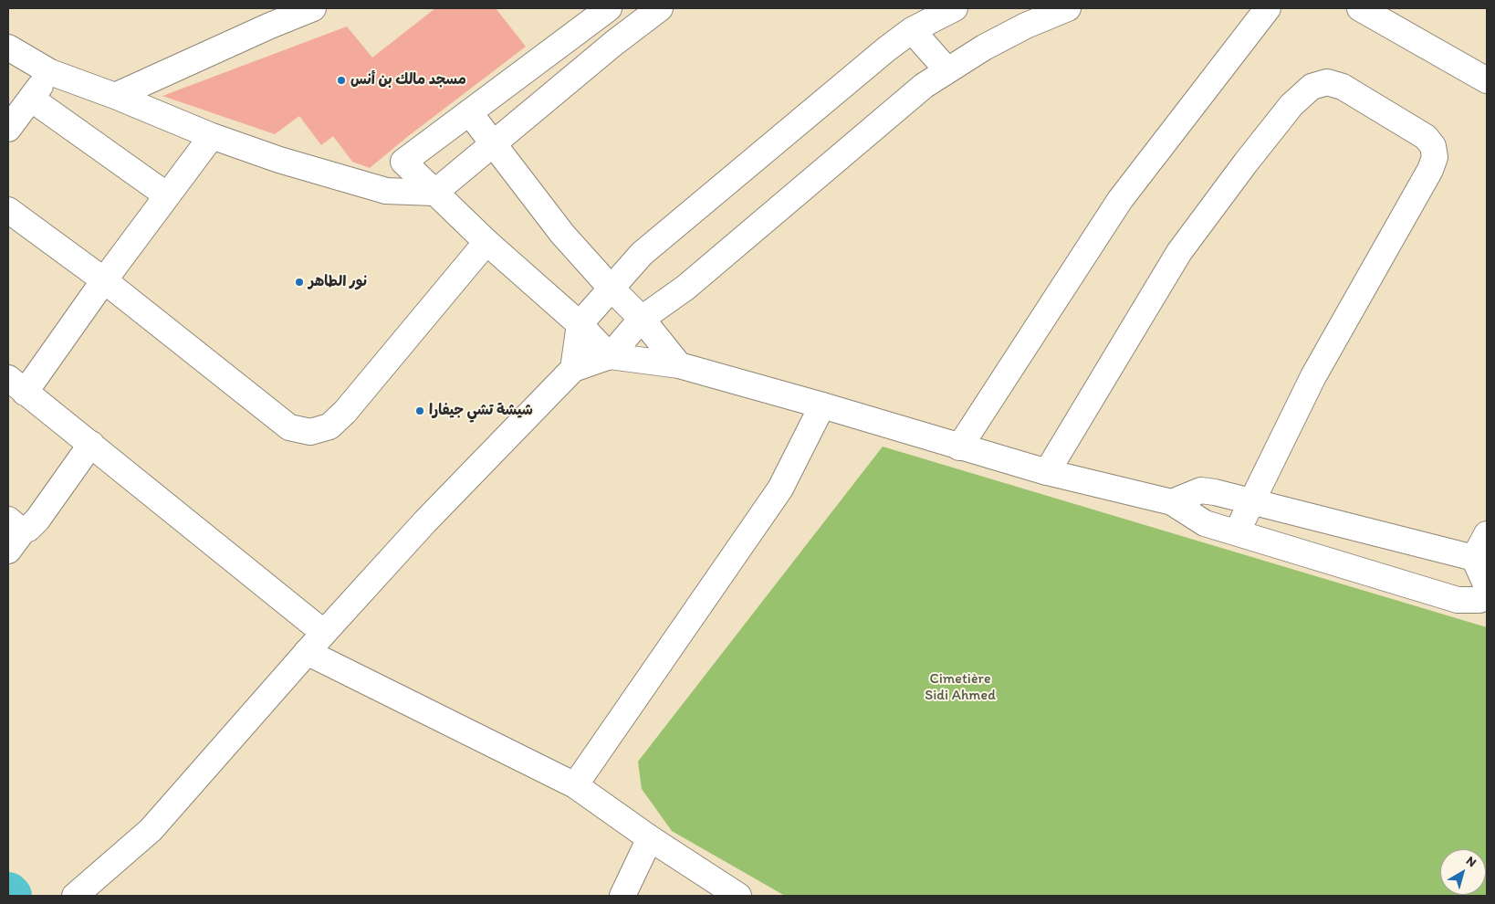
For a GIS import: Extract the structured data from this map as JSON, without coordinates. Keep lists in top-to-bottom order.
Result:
{
  "parks": ["Cimetière Sidi Ahmed"],
  "places": ["مسجد مالك بن أنس", "نور الطاهر", "شيشة تشي جيفارا"],
  "north": "top right"
}
